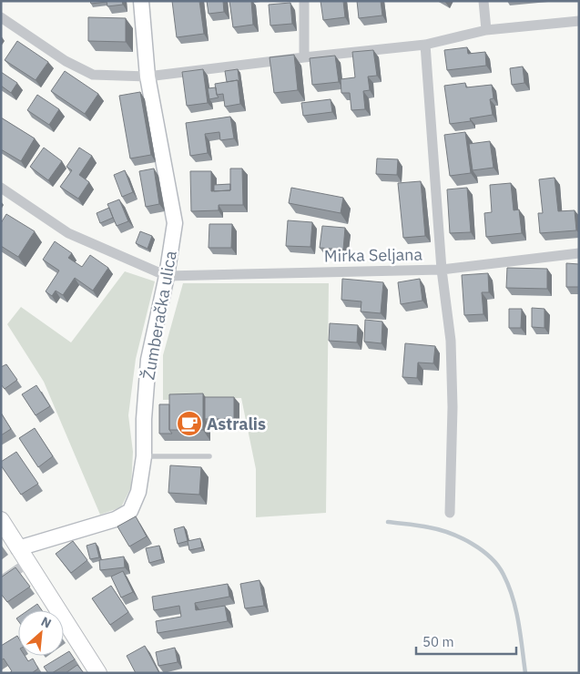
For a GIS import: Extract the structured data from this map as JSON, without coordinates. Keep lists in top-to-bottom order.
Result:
{
  "streets": {
    "main road": ["Žumberačka ulica"],
    "street": ["Mirka Seljana"]
  },
  "crossings": [
    ["Mirka Seljana", "Žumberačka ulica"]
  ],
  "places": {
    "cafe": ["Astralis"]
  },
  "scale_bar": "50 m",
  "north": "top right"
}
